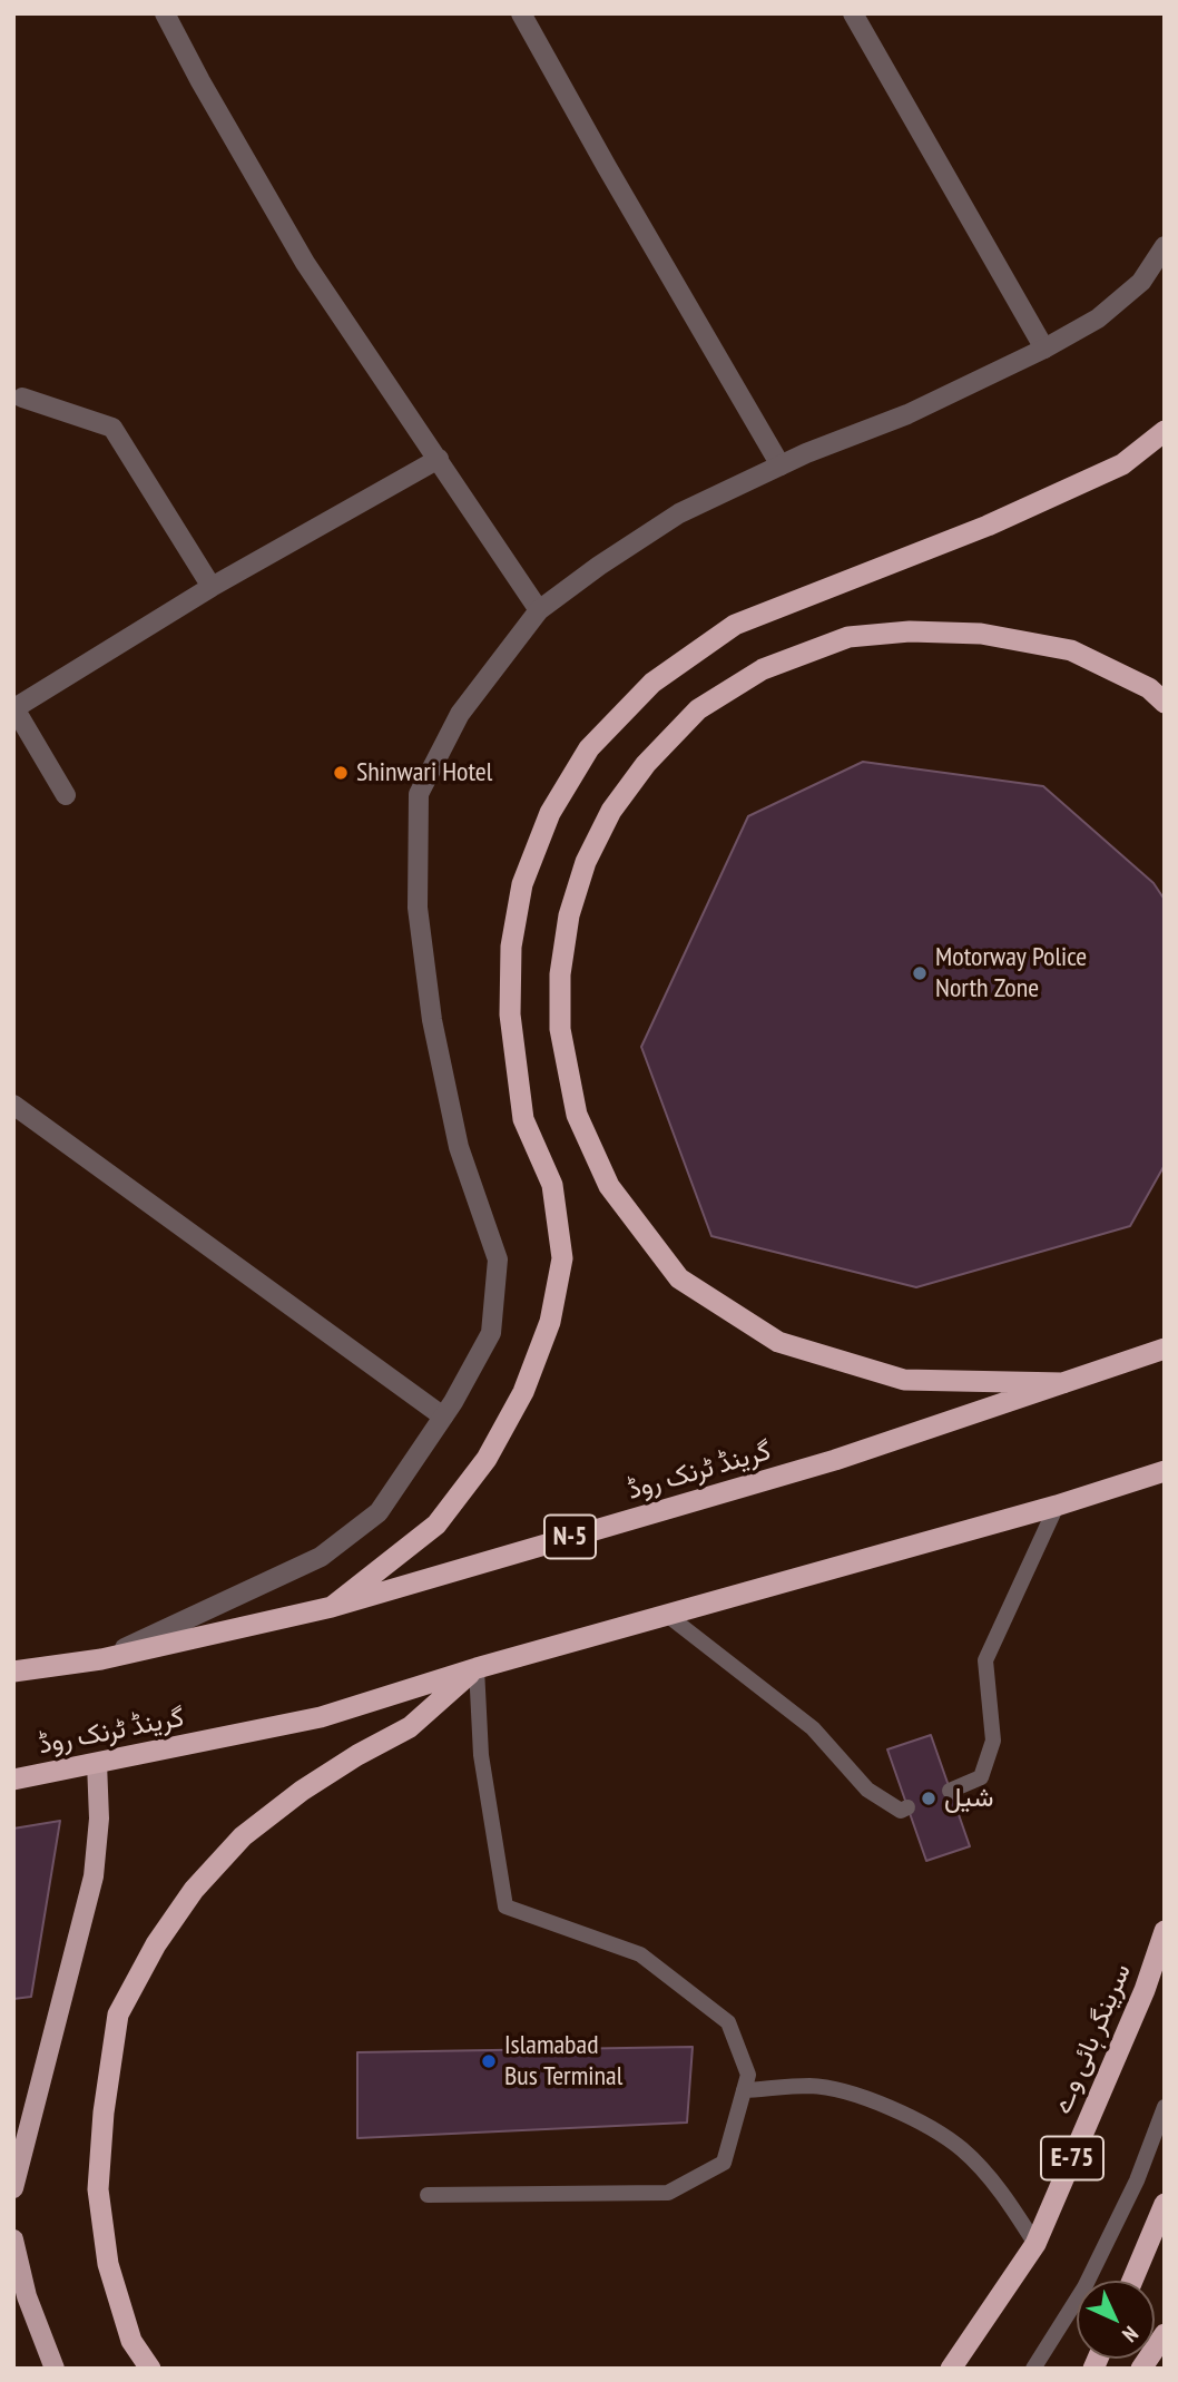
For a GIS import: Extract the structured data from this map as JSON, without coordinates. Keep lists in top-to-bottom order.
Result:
{
  "streets": {
    "highway": [
      "گرینڈ ٹرنک روڈ",
      "N-5",
      "سرینگر ہائی وے",
      "E-75"
    ]
  },
  "places": [
    "Shinwari Hotel",
    "Motorway Police North Zone",
    "شیل",
    "Islamabad Bus Terminal"
  ],
  "north": "bottom right"
}
